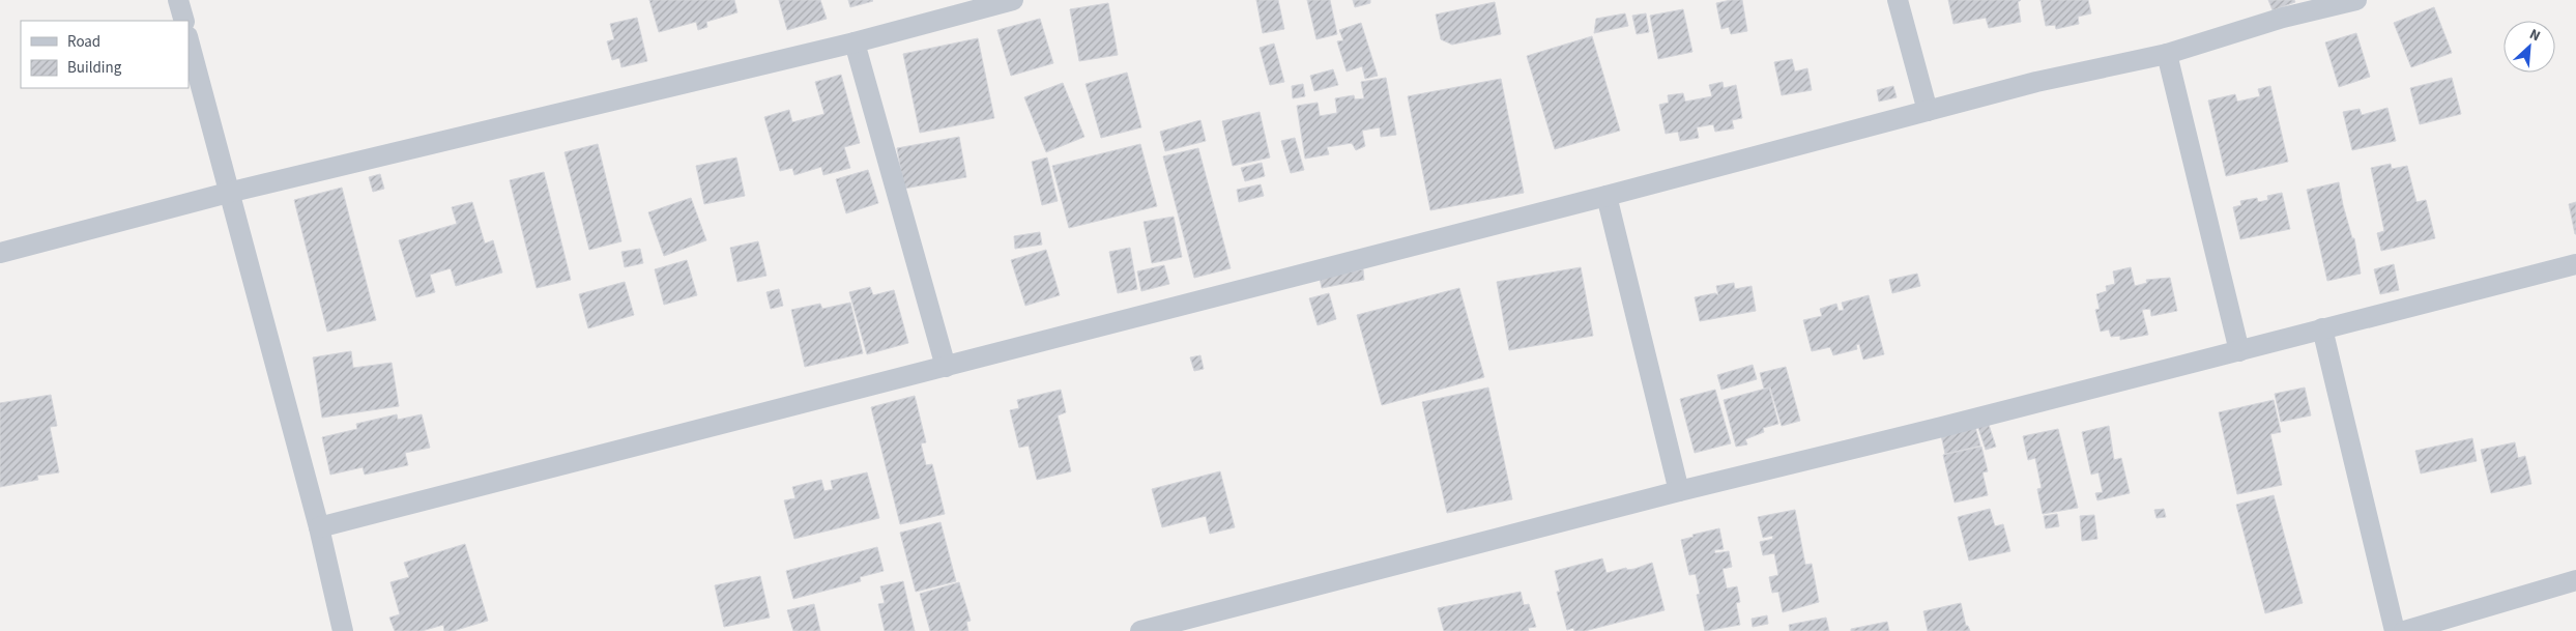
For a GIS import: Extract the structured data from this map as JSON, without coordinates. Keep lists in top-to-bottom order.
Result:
{
  "legend": ["Road", "Building"],
  "north": "top right"
}
